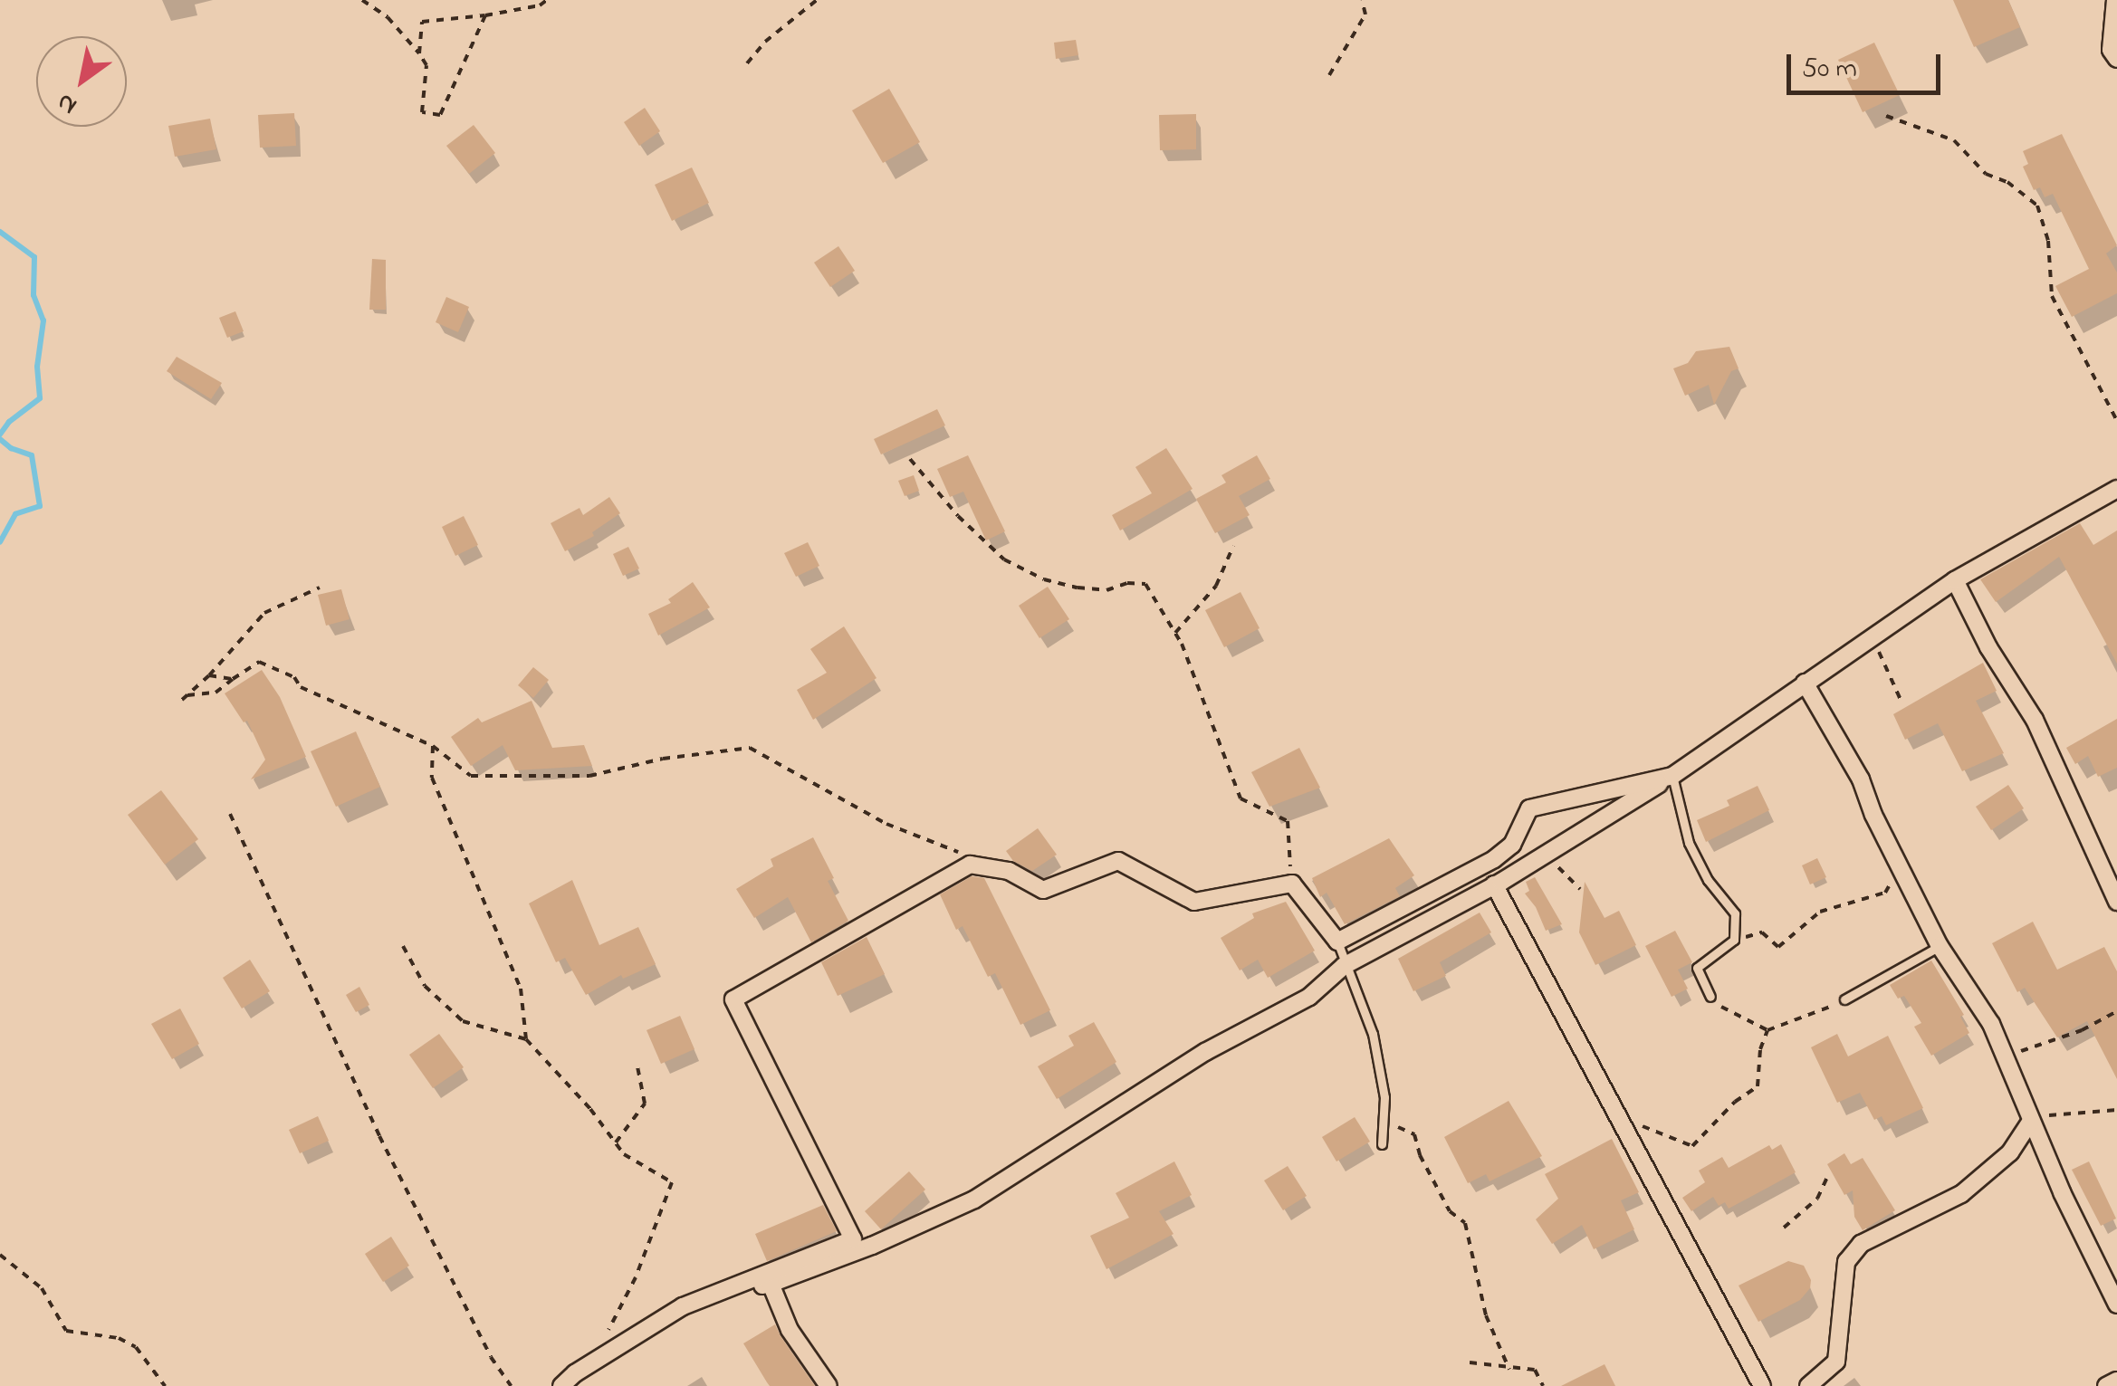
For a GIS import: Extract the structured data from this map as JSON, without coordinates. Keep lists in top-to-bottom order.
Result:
{
  "scale_bar": "50 m",
  "north": "bottom left"
}
